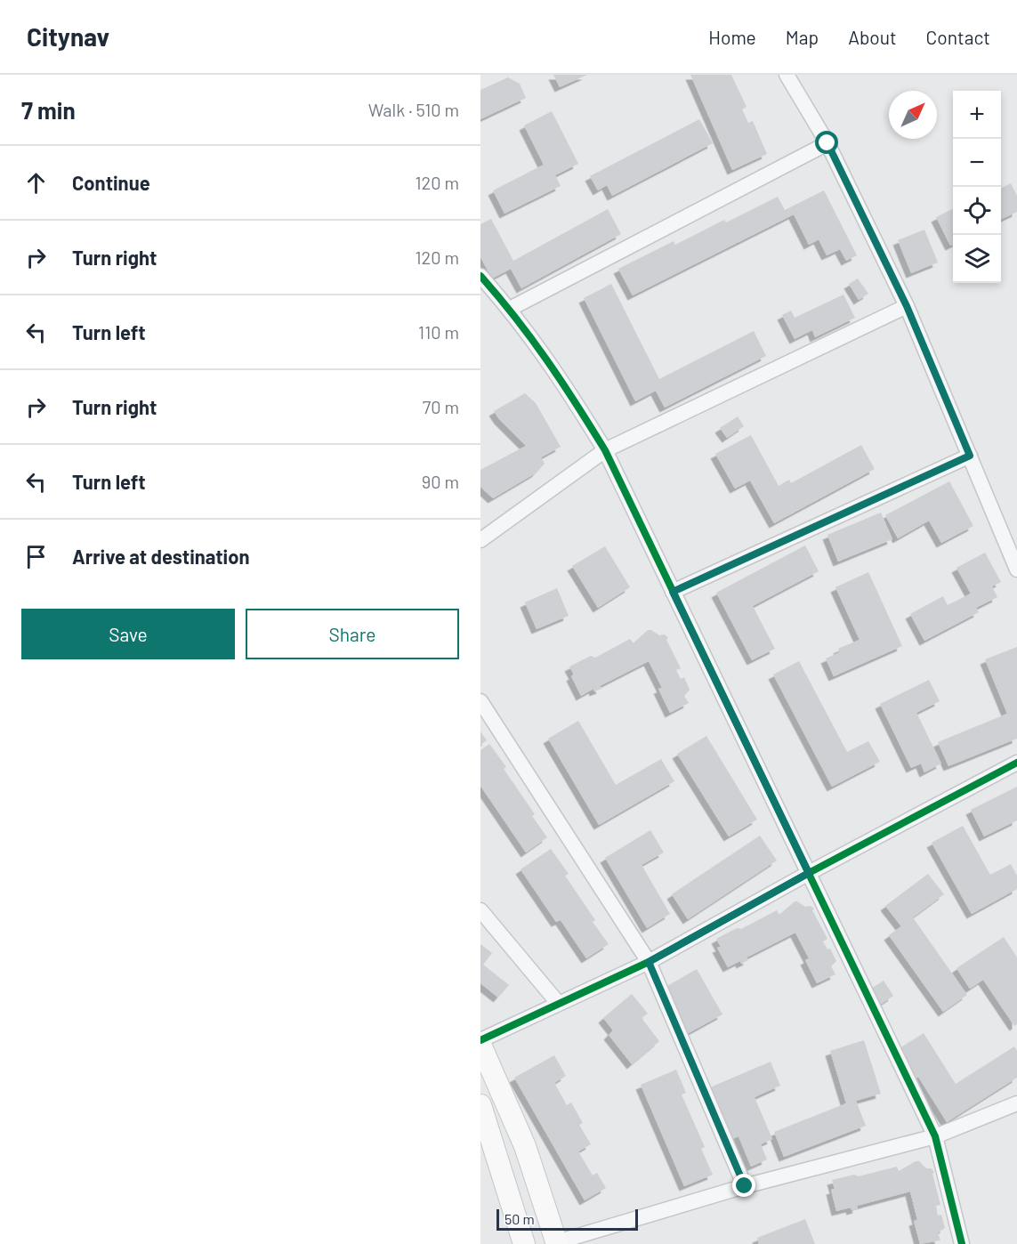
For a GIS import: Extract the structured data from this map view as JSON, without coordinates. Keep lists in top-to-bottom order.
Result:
{
  "scale_bar": "50 m",
  "north": "top right",
  "page": {
    "header": "Citynav",
    "nav": [
      "Home",
      "Map",
      "About",
      "Contact"
    ],
    "heading": ["7 min", "Walk · 510 m"],
    "map_buttons": ["+", "−"],
    "list": [
      ["Continue", "120 m"],
      ["Turn right", "120 m"],
      ["Turn left", "110 m"],
      ["Turn right", "70 m"],
      ["Turn left", "90 m"],
      "Arrive at destination"
    ],
    "buttons": ["Save", "Share"],
    "scale": "50 m"
  }
}
